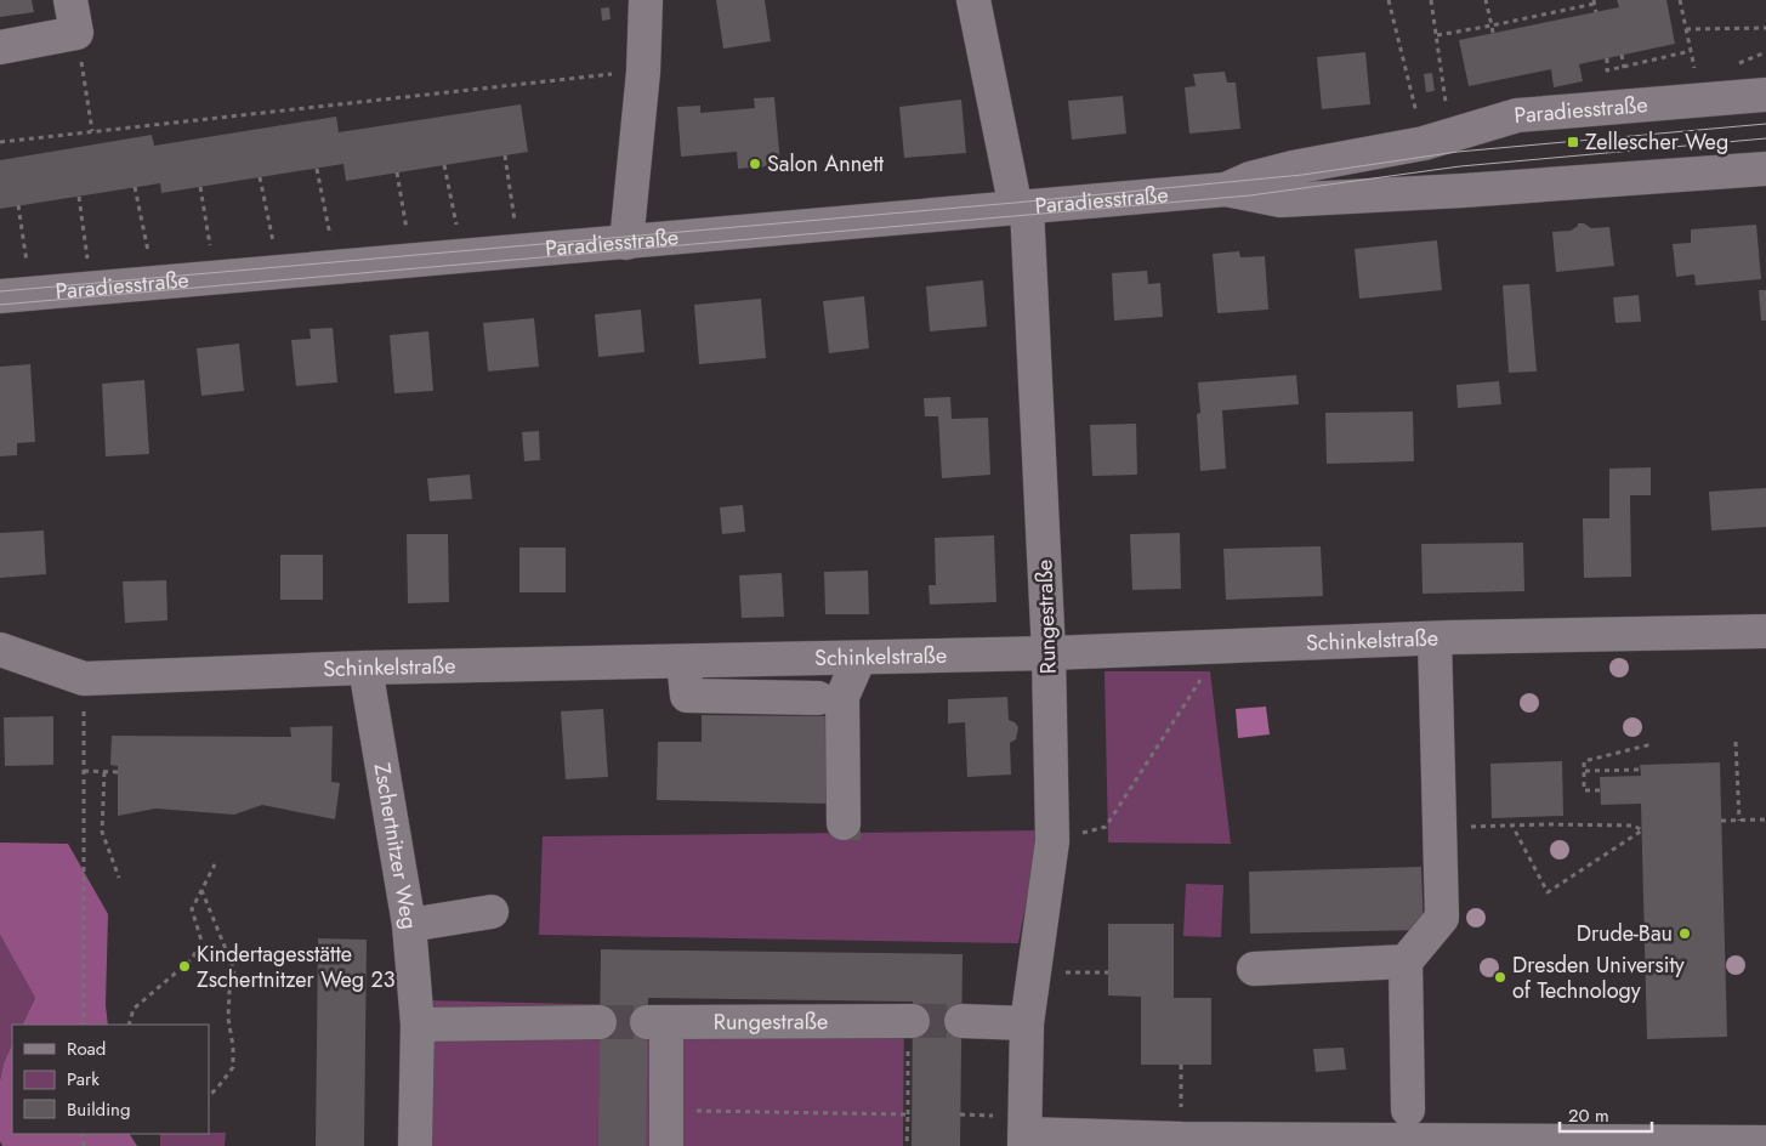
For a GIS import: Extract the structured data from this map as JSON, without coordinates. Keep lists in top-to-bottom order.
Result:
{
  "streets": {
    "street": [
      "Paradiesstraße",
      "Rungestraße",
      "Schinkelstraße",
      "Zschertnitzer Weg"
    ]
  },
  "crossings": [
    ["Paradiesstraße", "Rungestraße"],
    ["Rungestraße", "Schinkelstraße"],
    ["Schinkelstraße", "Zschertnitzer Weg"]
  ],
  "places": {
    "transit": ["Zellescher Weg"],
    "other": [
      "Salon Annett",
      "Drude-Bau",
      "Kindertagesstätte Zschertnitzer Weg 23",
      "Dresden University of Technology"
    ]
  },
  "legend": ["Road", "Park", "Building"],
  "scale_bar": "20 m"
}
